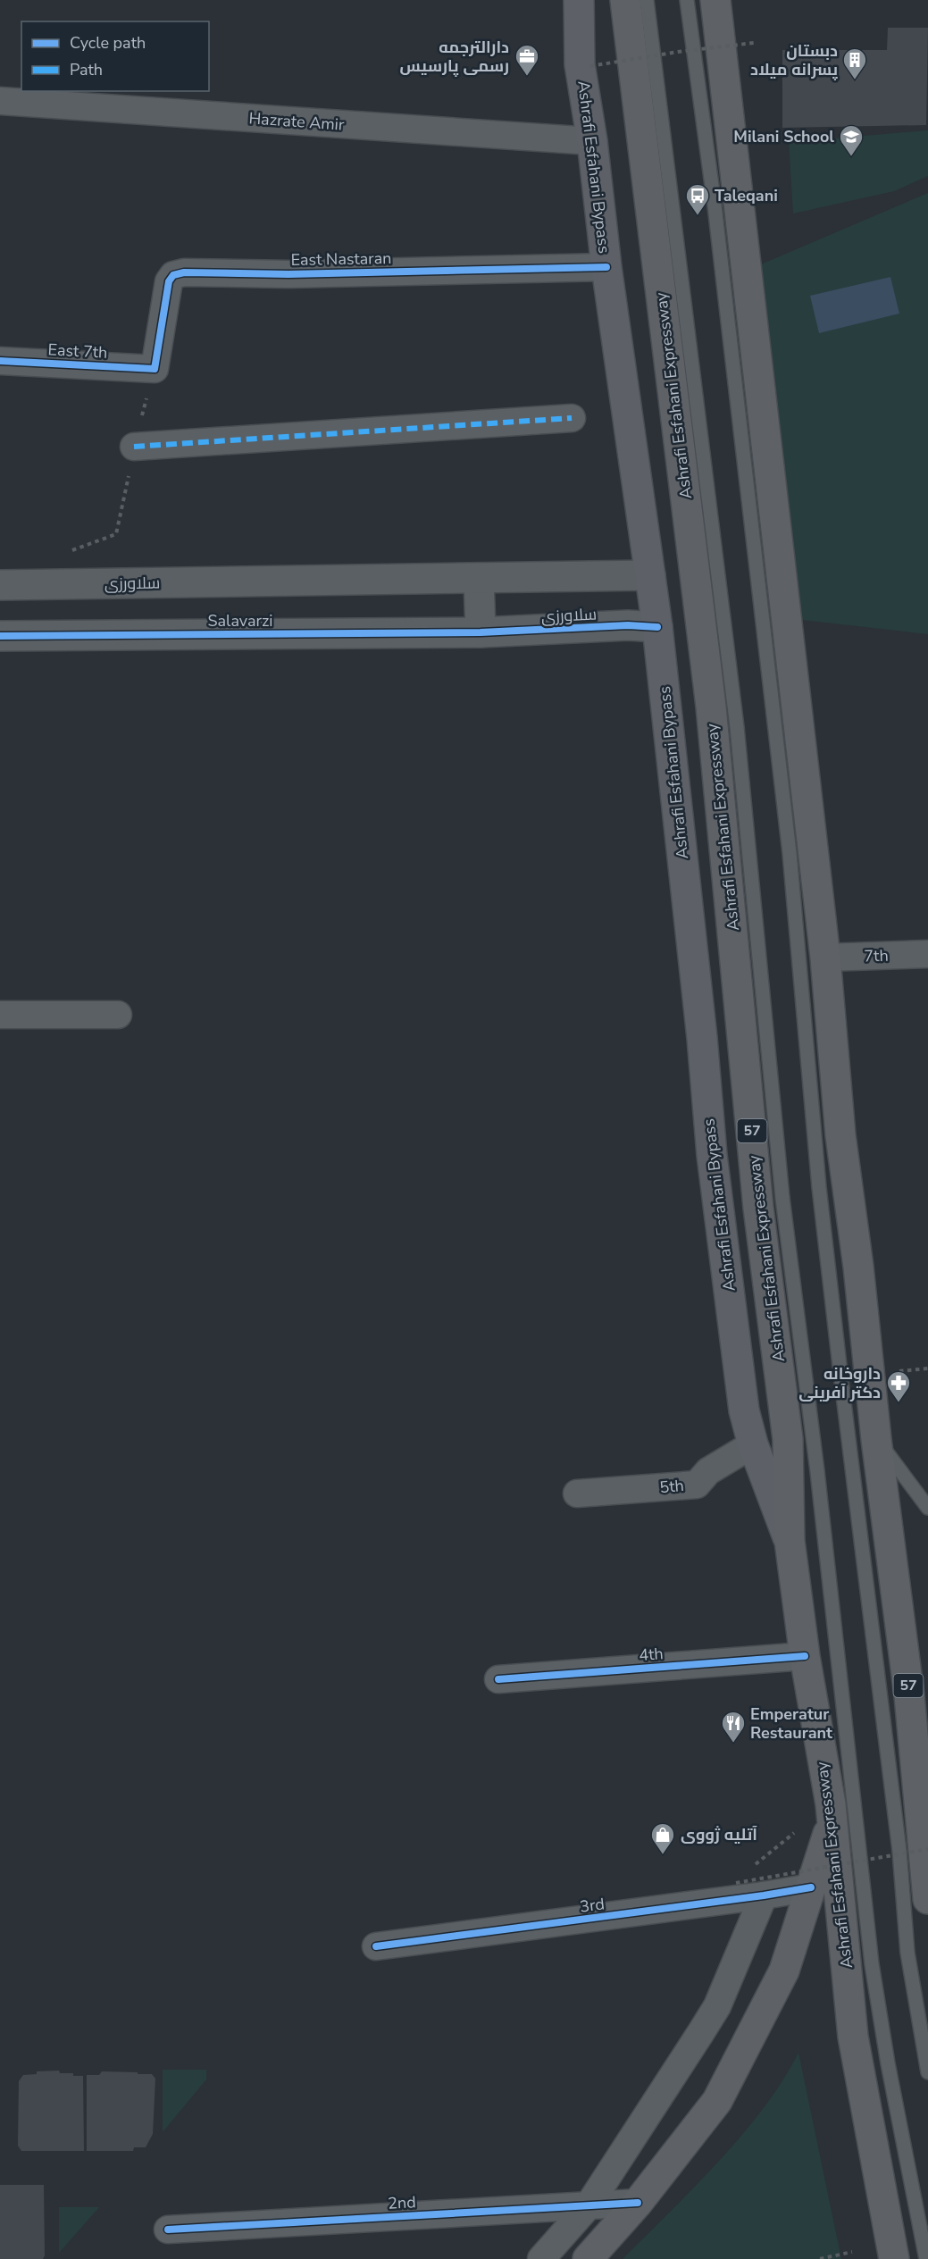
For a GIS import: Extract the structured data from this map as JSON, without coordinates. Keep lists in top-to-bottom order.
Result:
{
  "streets": {
    "highway": ["Ashrafi Esfahani Expressway", "57"],
    "main road": ["Ashrafi Esfahani Bypass"],
    "street": [
      "Hazrate Amir",
      "East Nastaran",
      "East 7th",
      "سلاورزی",
      "Salavarzi",
      "7th",
      "5th",
      "4th",
      "3rd",
      "2nd"
    ]
  },
  "crossings": [
    ["Hazrate Amir", "Ashrafi Esfahani Bypass"],
    ["Ashrafi Esfahani Bypass", "East Nastaran"],
    ["Ashrafi Esfahani Bypass", "Ashrafi Esfahani Expressway"],
    ["Ashrafi Esfahani Bypass", "سلاورزی"],
    ["Ashrafi Esfahani Bypass", "5th"],
    ["East Nastaran", "East 7th"],
    ["Ashrafi Esfahani Expressway", "4th"],
    ["سلاورزی", "Salavarzi"],
    ["7th", "57"]
  ],
  "places": {
    "office": ["دارالترجمه رسمی پارسیس"],
    "building": ["دبستان پسرانه میلاد"],
    "school or university": ["Milani School"],
    "bus stop": ["Taleqani"],
    "pharmacy": ["داروخانه دکتر آفرینی"],
    "restaurant": ["Emperatur Restaurant"],
    "shop": ["آتلیه ژووی"]
  },
  "legend": ["Cycle path", "Path"]
}
